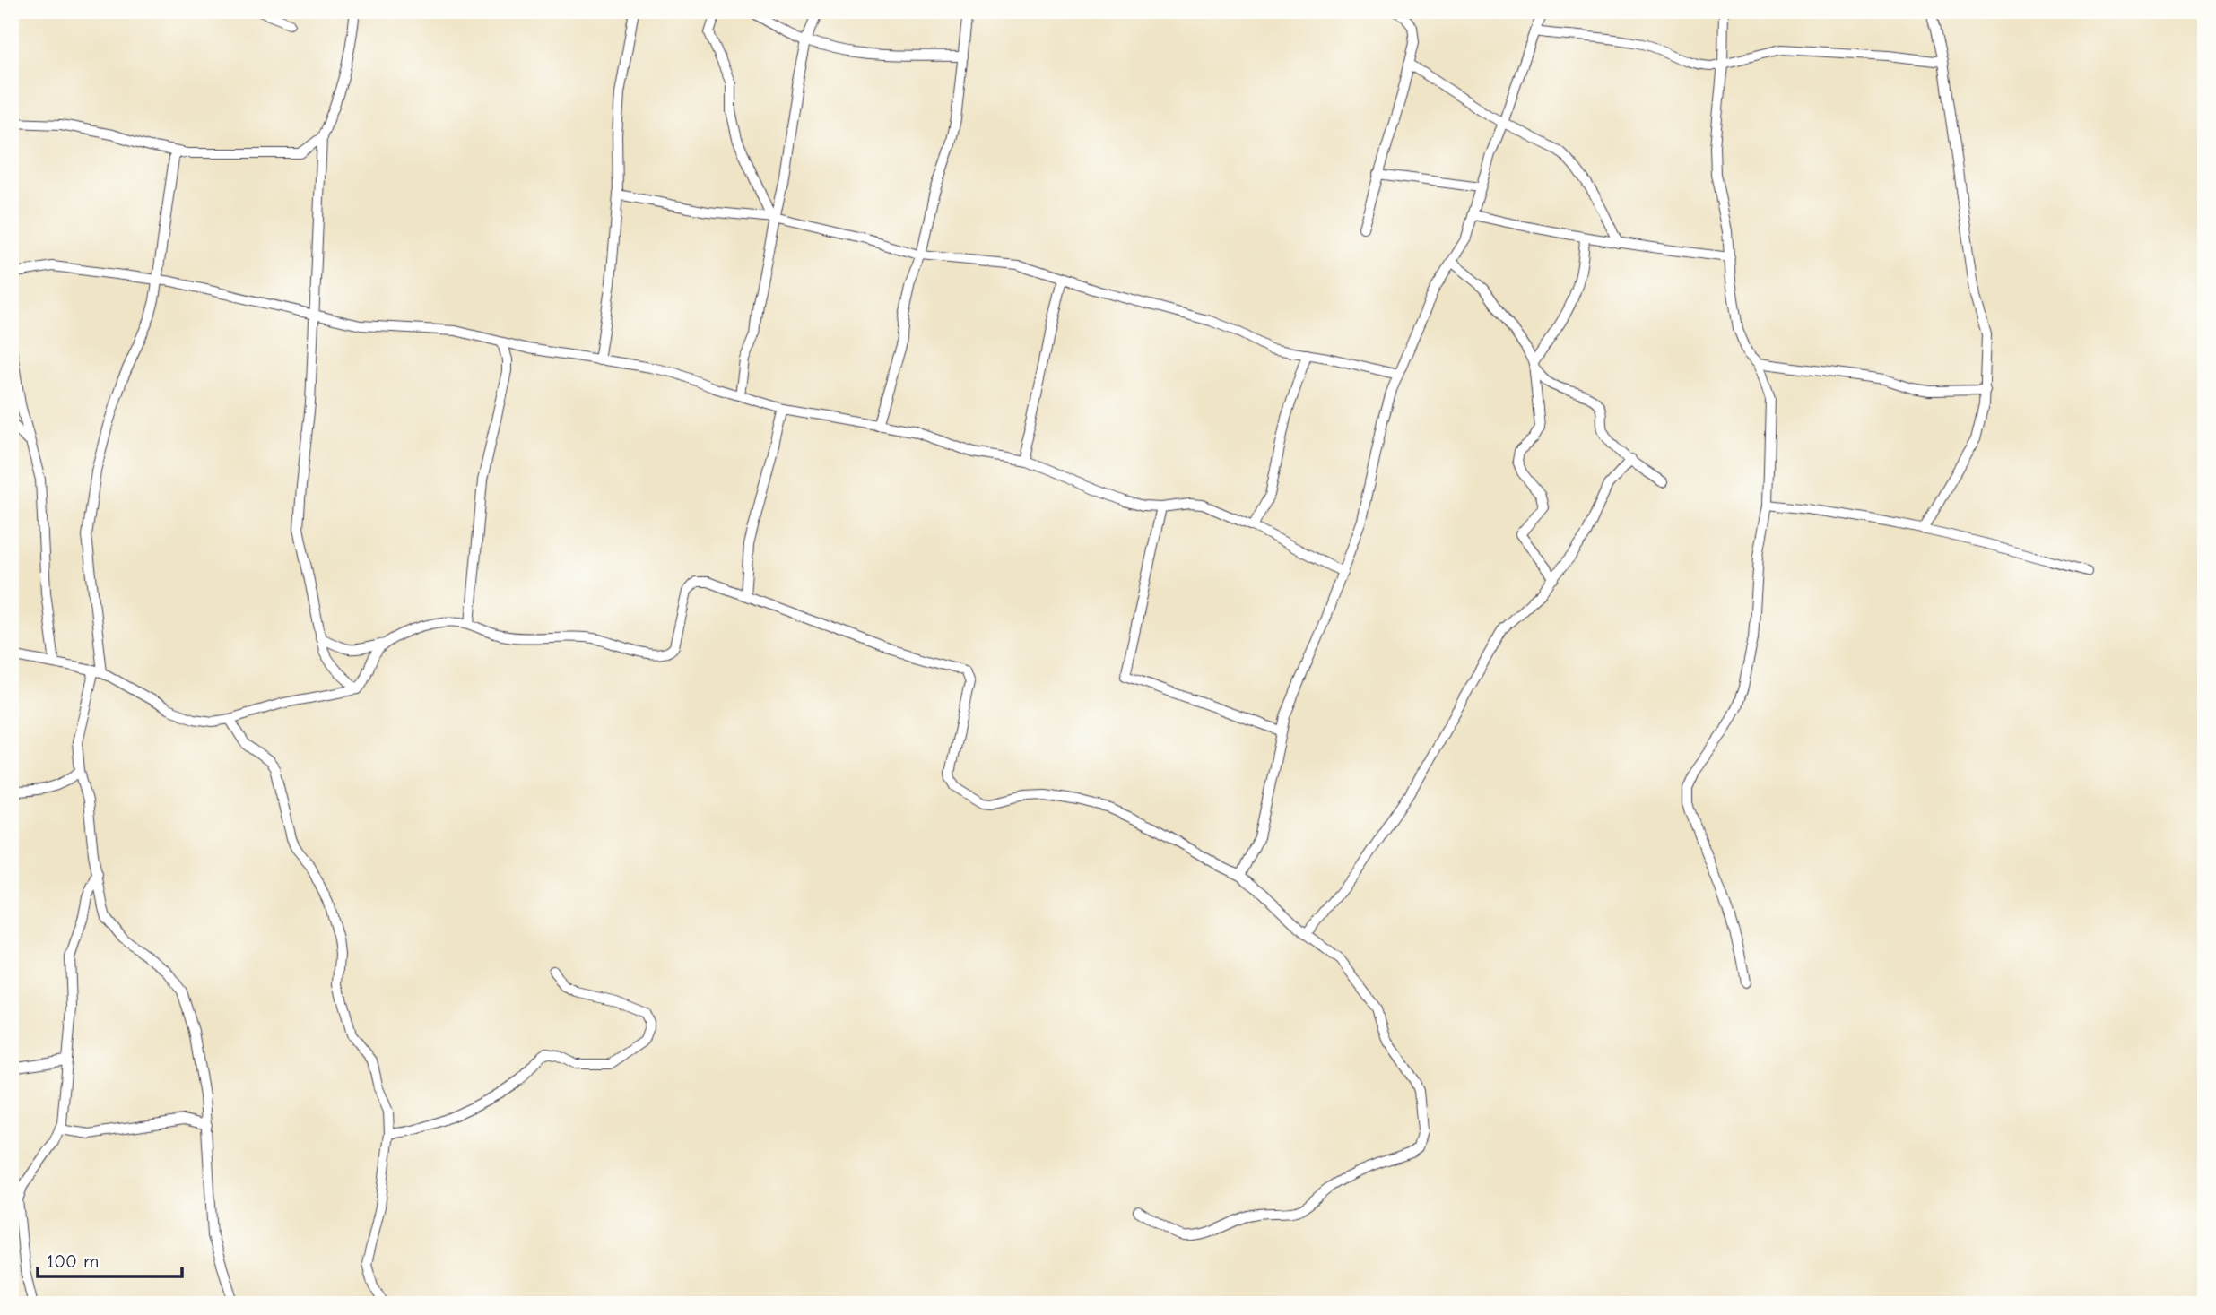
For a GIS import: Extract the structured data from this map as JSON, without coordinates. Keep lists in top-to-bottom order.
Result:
{
  "scale_bar": "100 m"
}
